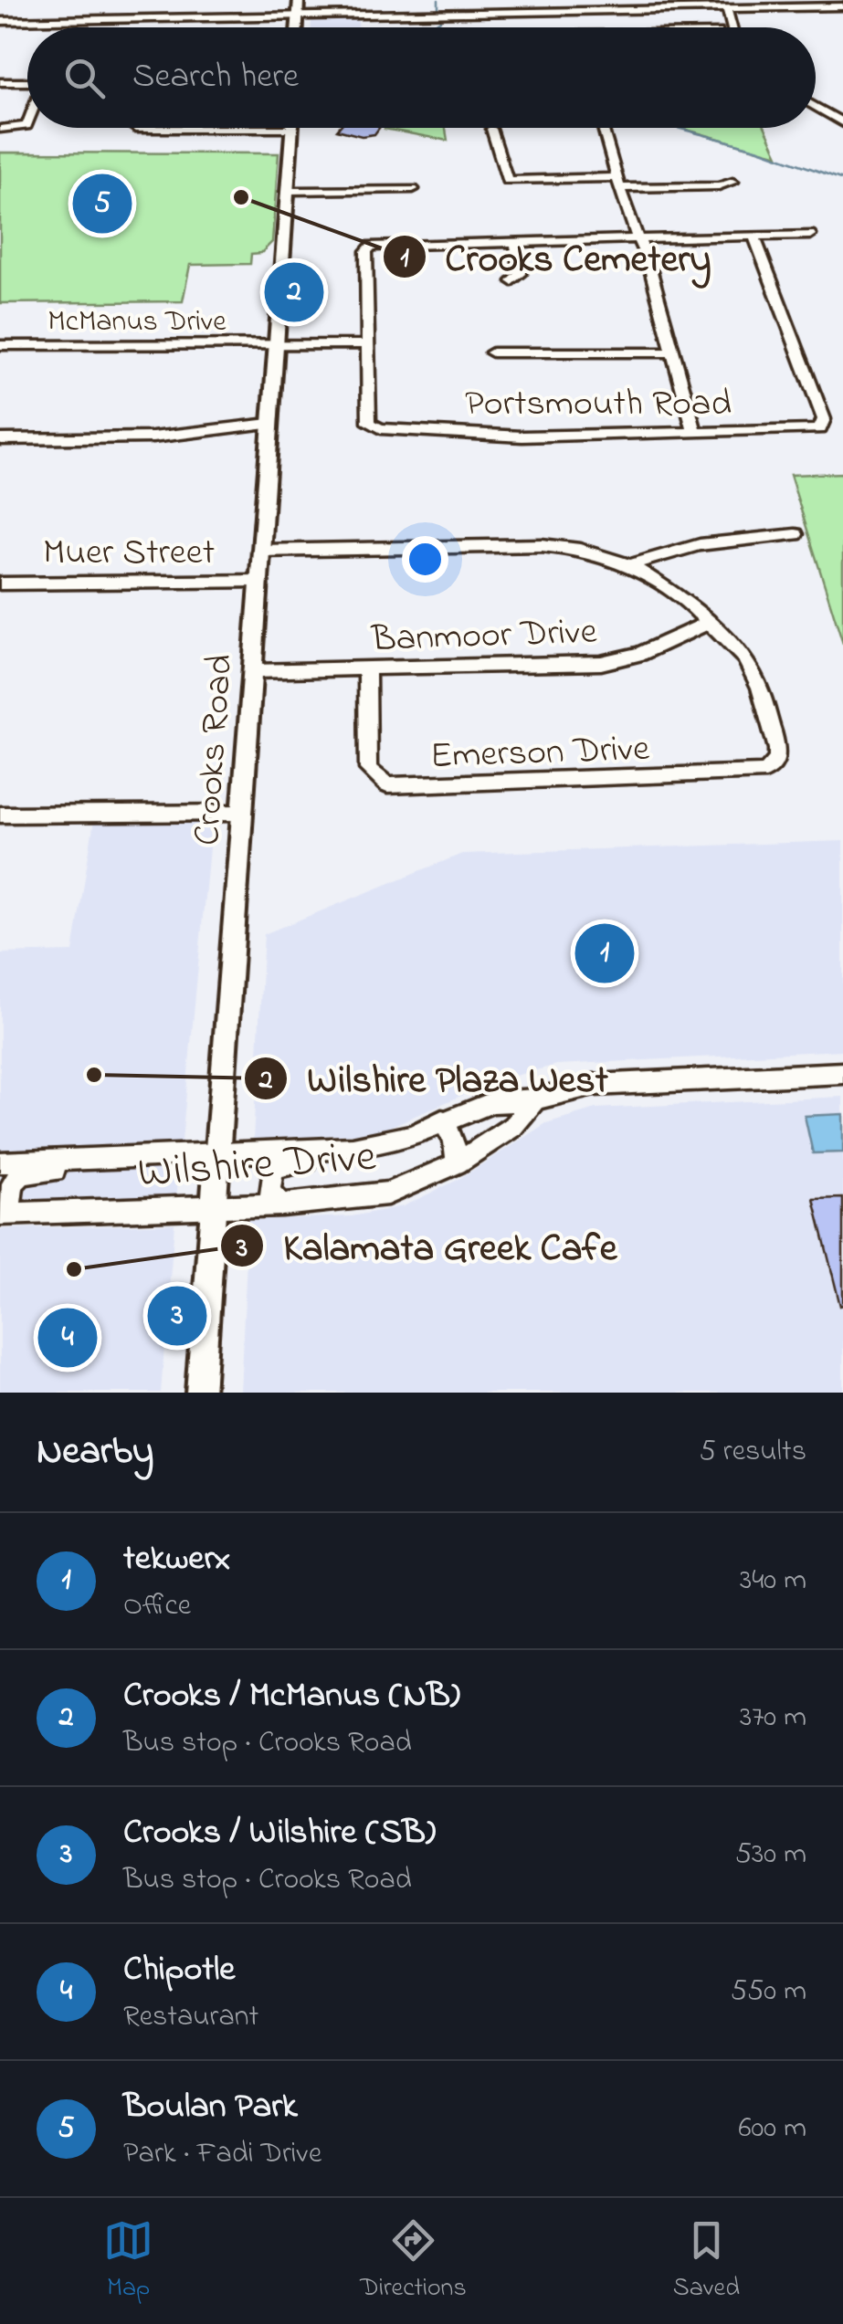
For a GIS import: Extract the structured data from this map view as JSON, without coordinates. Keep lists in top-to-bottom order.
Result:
{
  "streets": {
    "main road": ["Crooks Road"],
    "street": [
      "McManus Drive",
      "Portsmouth Road",
      "Muer Street",
      "Banmoor Drive",
      "Emerson Drive",
      "Wilshire Drive"
    ]
  },
  "crossings": [
    ["McManus Drive", "Portsmouth Road"],
    ["McManus Drive", "Crooks Road"],
    ["Muer Street", "Crooks Road"],
    ["Banmoor Drive", "Crooks Road"],
    ["Banmoor Drive", "Emerson Drive"],
    ["Crooks Road", "Wilshire Drive"]
  ],
  "places": ["Crooks Cemetery", "Wilshire Plaza West", "Kalamata Greek Cafe"],
  "page": {
    "search": "Search here",
    "pins": [
      "5",
      "2",
      "1",
      "3",
      "4"
    ],
    "heading": ["Nearby", "5 results"],
    "list": [
      {
        "mark": "1",
        "name": "tekwerx",
        "note": "Office",
        "value": "340 m"
      },
      {
        "mark": "2",
        "name": "Crooks / McManus (NB)",
        "note": "Bus stop · Crooks Road",
        "value": "370 m"
      },
      {
        "mark": "3",
        "name": "Crooks / Wilshire (SB)",
        "note": "Bus stop · Crooks Road",
        "value": "530 m"
      },
      {
        "mark": "4",
        "name": "Chipotle",
        "note": "Restaurant",
        "value": "550 m"
      },
      {
        "mark": "5",
        "name": "Boulan Park",
        "note": "Park · Fadi Drive",
        "value": "600 m"
      }
    ],
    "nav": ["Map", "Directions", "Saved"]
  }
}
